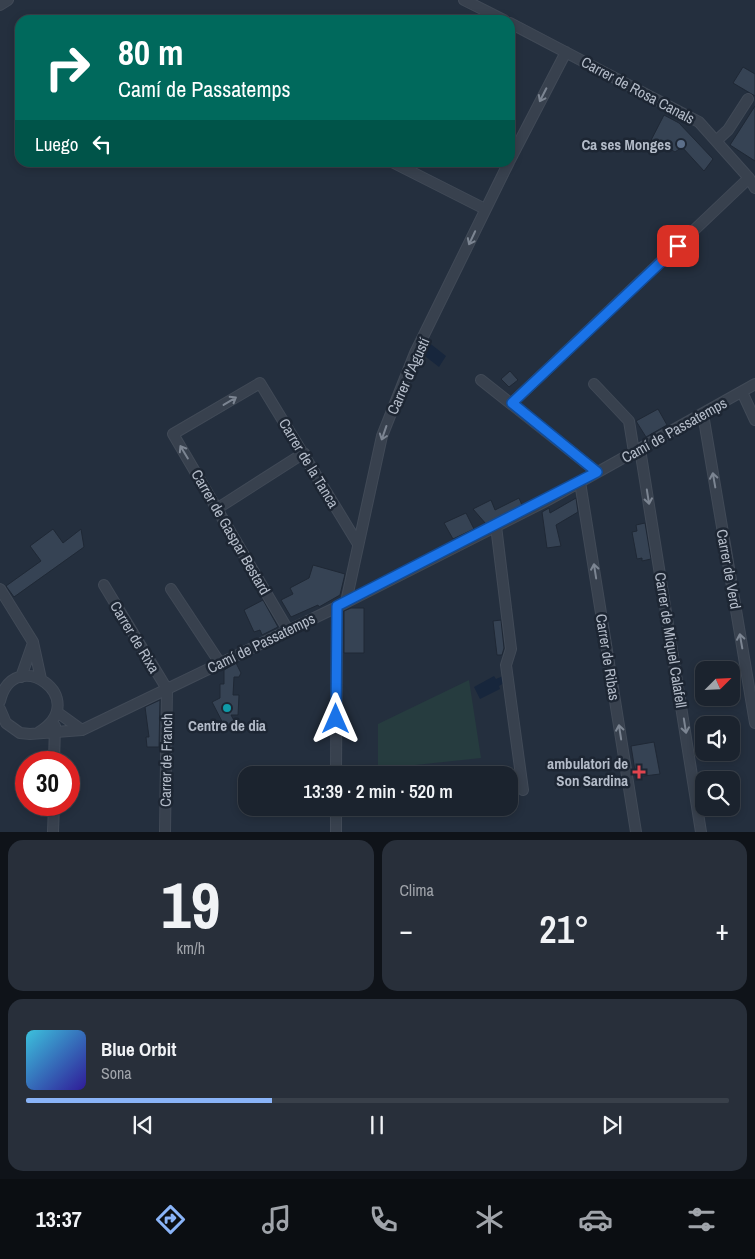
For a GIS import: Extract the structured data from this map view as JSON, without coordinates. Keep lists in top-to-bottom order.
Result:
{
  "streets": {
    "street": [
      "Carrer de Rosa Canals",
      "Carrer d'Agustí",
      "Camí de Passatemps",
      "Carrer de la Tanca",
      "Carrer de Gaspar Bestard",
      "Carrer de Verd",
      "Carrer de Rixa",
      "Carrer de Miquel Calafell",
      "Carrer de Ribas",
      "Carrer de Franch"
    ]
  },
  "crossings": [
    ["Carrer de Rosa Canals", "Carrer d'Agustí"],
    ["Carrer d'Agustí", "Camí de Passatemps"],
    ["Carrer d'Agustí", "Carrer de la Tanca"],
    ["Camí de Passatemps", "Carrer de Gaspar Bestard"],
    ["Camí de Passatemps", "Carrer de Verd"],
    ["Camí de Passatemps", "Carrer de Rixa"],
    ["Camí de Passatemps", "Carrer de Miquel Calafell"],
    ["Camí de Passatemps", "Carrer de Ribas"],
    ["Camí de Passatemps", "Carrer de Franch"],
    ["Carrer de la Tanca", "Carrer de Gaspar Bestard"],
    ["Carrer de Rixa", "Carrer de Franch"]
  ],
  "one_way": [
    "Carrer d'Agustí",
    "Carrer de Verd",
    "Carrer de Miquel Calafell",
    "Carrer de Ribas"
  ],
  "places": {
    "other": ["Ca ses Monges", "Centre de dia"],
    "health": ["ambulatori de Son Sardina"]
  },
  "north": "top right",
  "page": {
    "turn": ["80 m", "Camí de Passatemps"],
    "then": "Luego",
    "limit": "30",
    "trip": "13:39 · 2 min · 520 m",
    "tile": [
      ["19", "km/h"],
      "Clima"
    ],
    "heat": ["−", "21°", "+"],
    "song": ["Blue Orbit", "Sona"],
    "tabs": "13:37"
  }
}
